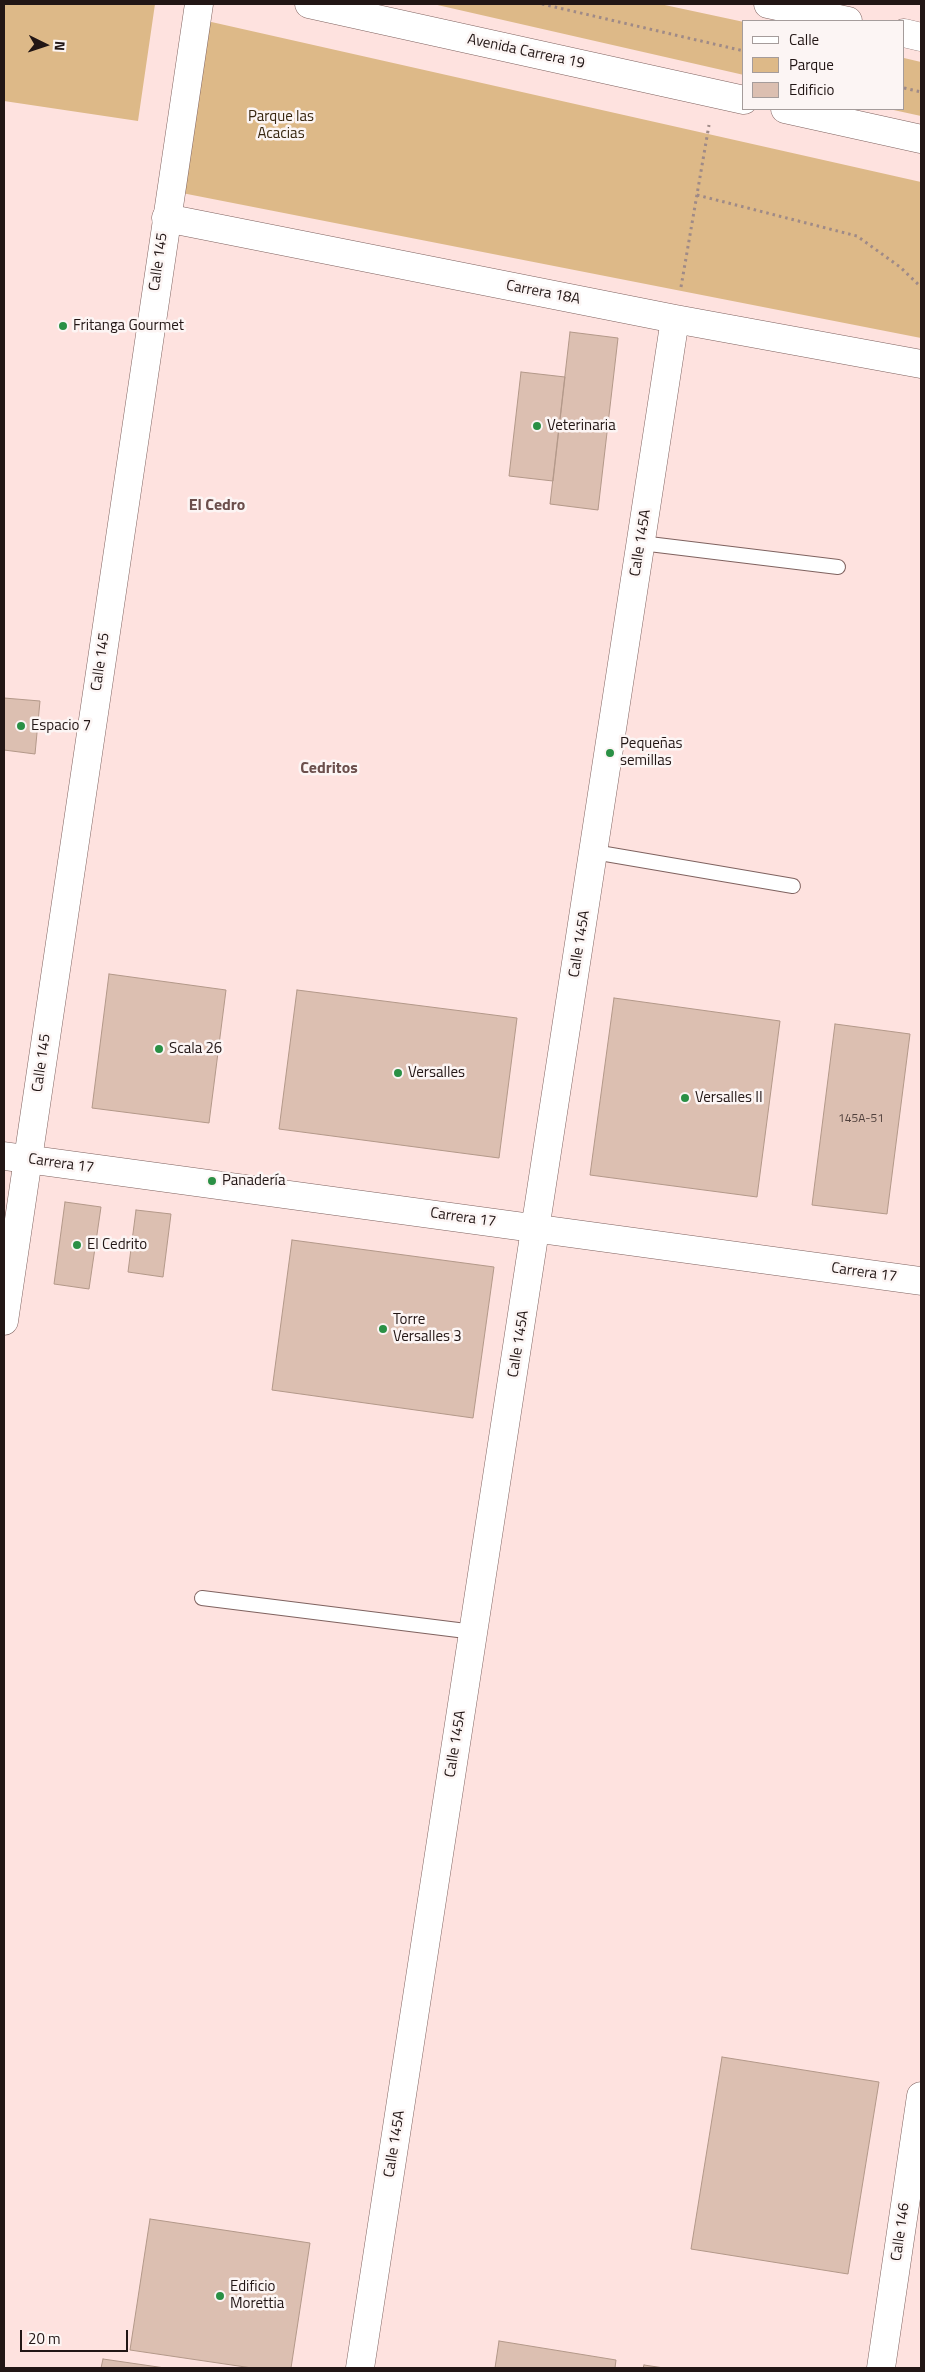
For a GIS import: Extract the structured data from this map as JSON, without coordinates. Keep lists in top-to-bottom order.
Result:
{
  "streets": {
    "street": [
      "Avenida Carrera 19",
      "Calle 145",
      "Carrera 18A",
      "Calle 145A",
      "Carrera 17",
      "Calle 146"
    ]
  },
  "crossings": [
    ["Calle 145", "Carrera 18A"],
    ["Calle 145", "Carrera 17"],
    ["Carrera 18A", "Calle 145A"],
    ["Calle 145A", "Carrera 17"]
  ],
  "districts": ["El Cedro", "Cedritos"],
  "parks": ["Parque las Acacias"],
  "places": [
    "Fritanga Gourmet",
    "Veterinaria",
    "Espacio 7",
    "Pequeñas semillas",
    "Scala 26",
    "Versalles",
    "Versalles II",
    "Panadería",
    "El Cedrito",
    "Torre Versalles 3",
    "Edificio Morettia"
  ],
  "house_numbers": ["145A-51"],
  "legend": ["Calle", "Parque", "Edificio"],
  "scale_bar": "20 m",
  "north": "right"
}
